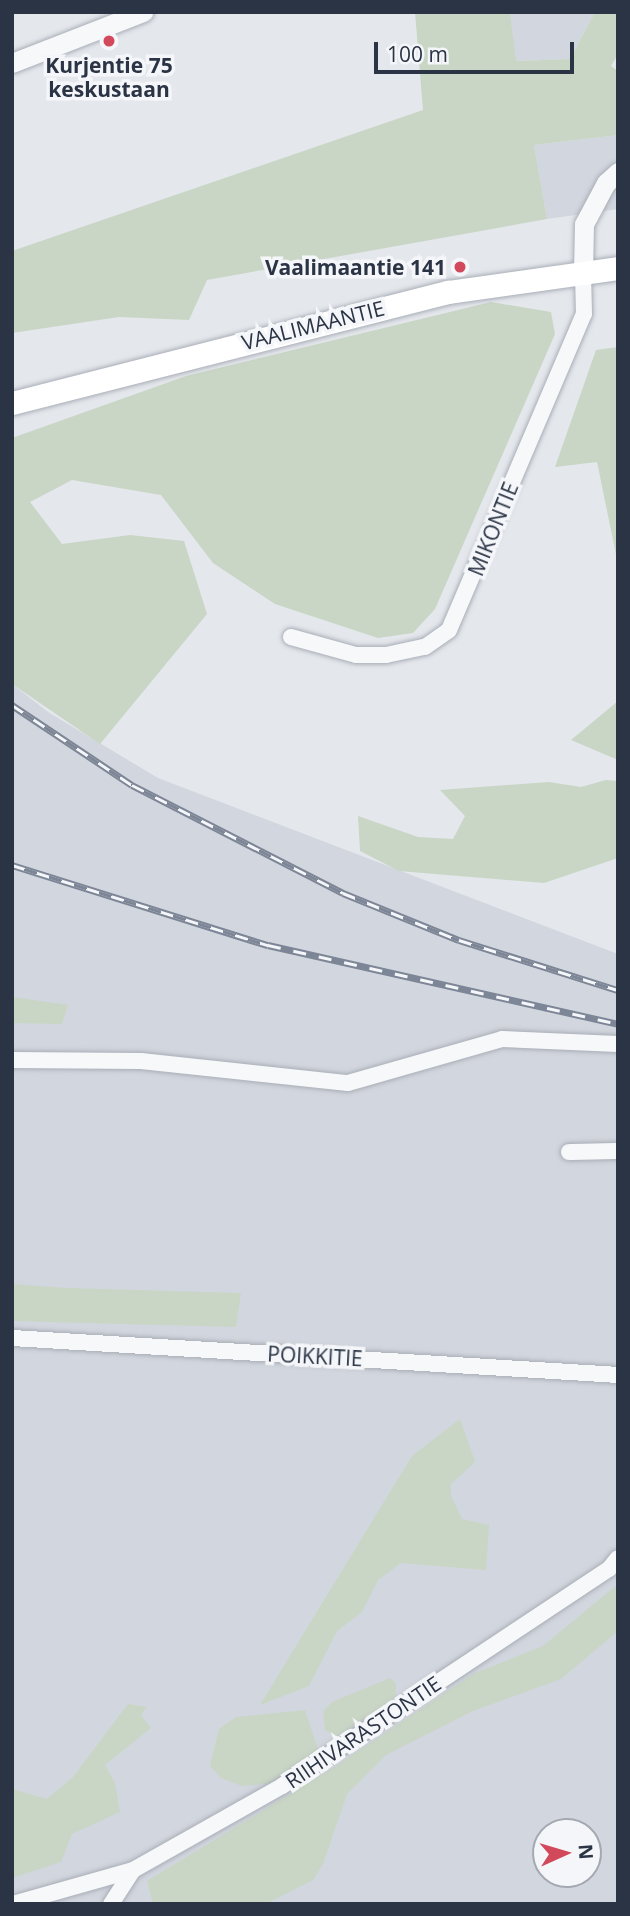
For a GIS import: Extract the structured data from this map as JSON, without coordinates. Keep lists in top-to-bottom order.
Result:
{
  "streets": {
    "main road": ["VAALIMAANTIE"],
    "street": ["MIKONTIE", "POIKKITIE", "RIIHIVARASTONTIE"]
  },
  "crossings": [
    ["VAALIMAANTIE", "MIKONTIE"]
  ],
  "places": ["Kurjentie 75 keskustaan", "Vaalimaantie 141"],
  "scale_bar": "100 m",
  "north": "right"
}
